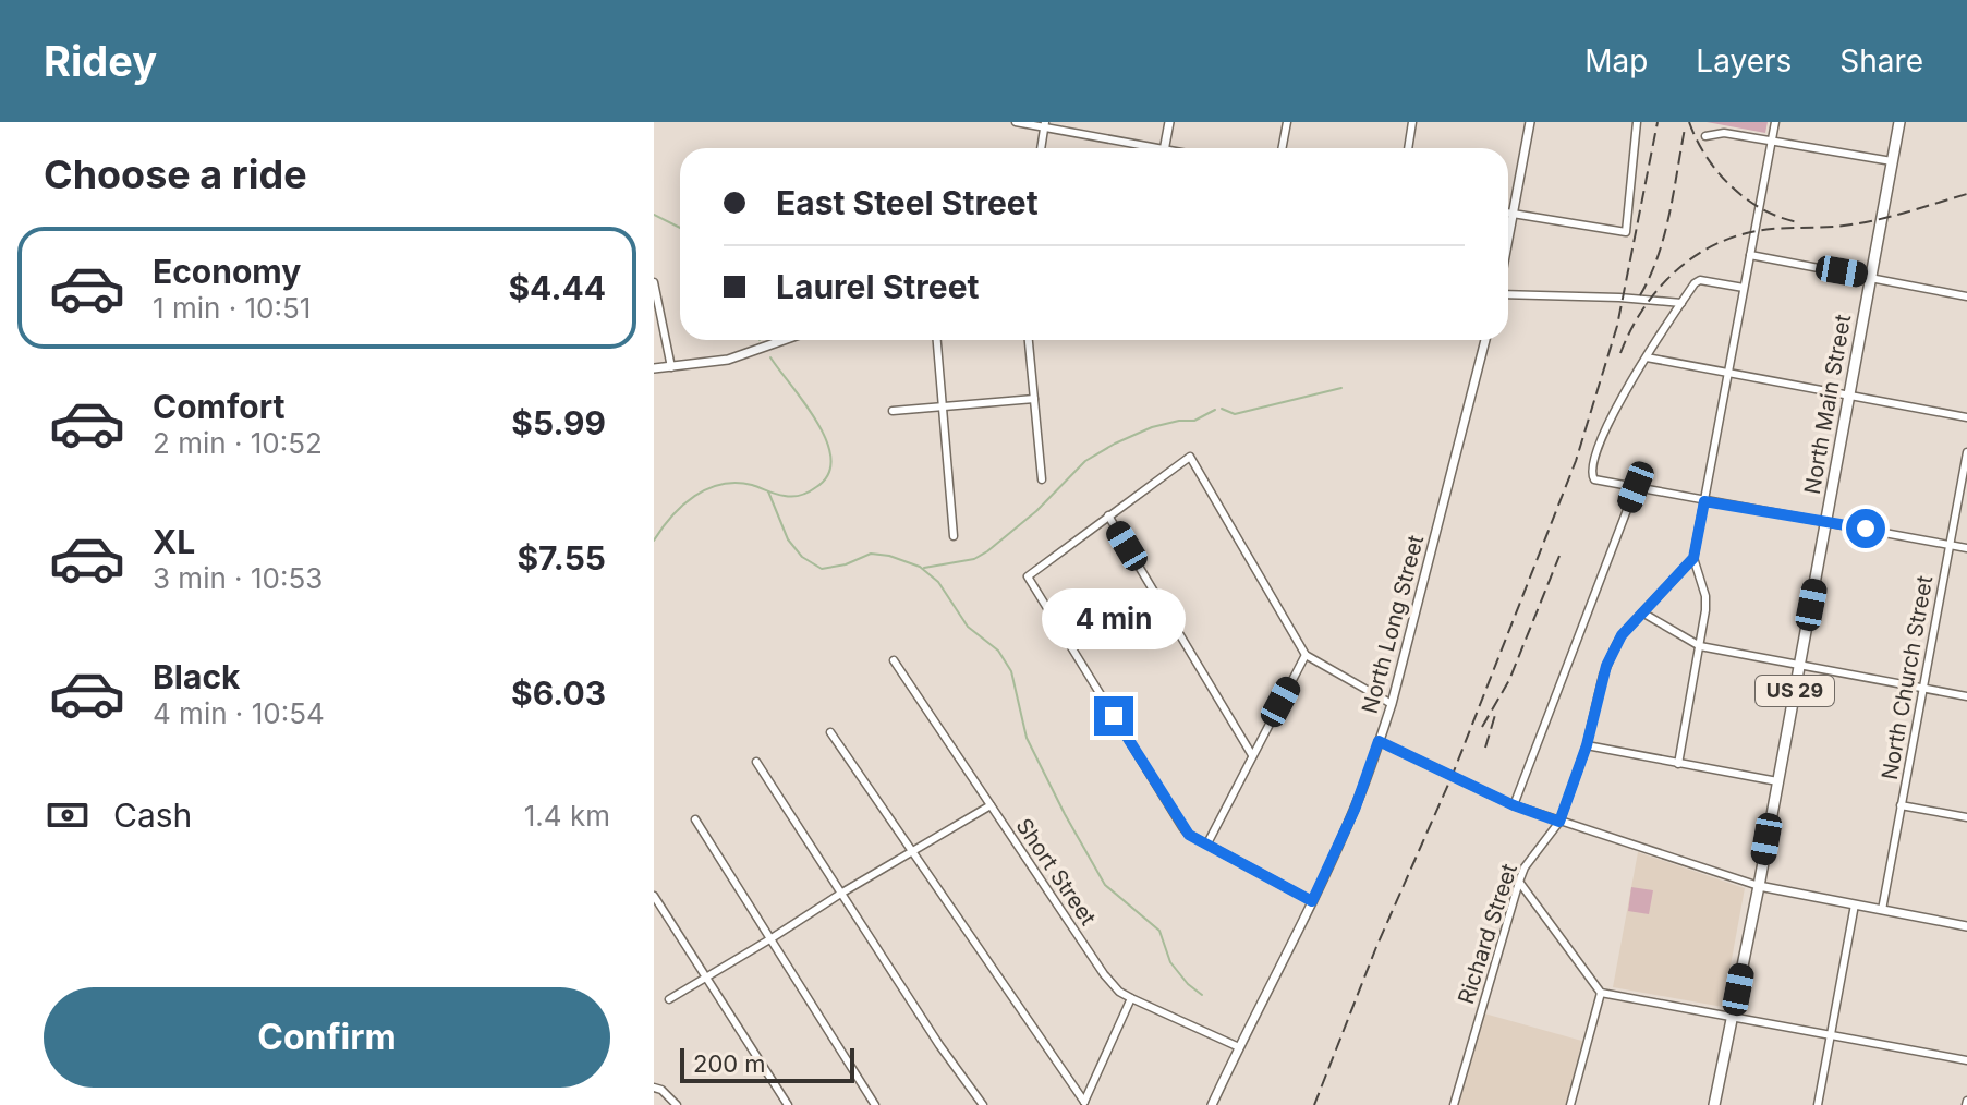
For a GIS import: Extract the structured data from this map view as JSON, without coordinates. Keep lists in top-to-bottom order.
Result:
{
  "streets": {
    "main road": ["North Main Street", "US 29"],
    "street": [
      "North Long Street",
      "North Church Street",
      "Short Street",
      "Richard Street"
    ]
  },
  "crossings": [
    ["North Long Street", "Short Street"]
  ],
  "scale_bar": "200 m",
  "page": {
    "header": "Ridey",
    "nav": ["Map", "Layers", "Share"],
    "heading": "Choose a ride",
    "banner": ["East Steel Street", "Laurel Street"],
    "list": [
      {
        "name": "Economy",
        "note": "1 min · 10:51",
        "value": "$4.44"
      },
      {
        "name": "Comfort",
        "note": "2 min · 10:52",
        "value": "$5.99"
      },
      {
        "name": "XL",
        "note": "3 min · 10:53",
        "value": "$7.55"
      },
      {
        "name": "Black",
        "note": "4 min · 10:54",
        "value": "$6.03"
      }
    ],
    "bubble": "4 min",
    "pay": ["Cash", "1.4 km"],
    "buttons": "Confirm",
    "scale": "200 m"
  }
}
